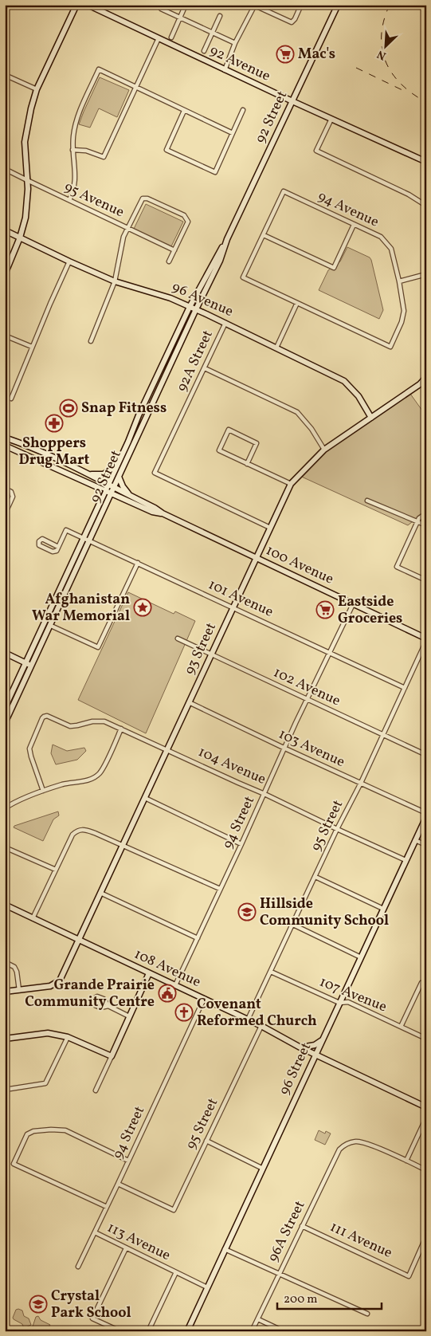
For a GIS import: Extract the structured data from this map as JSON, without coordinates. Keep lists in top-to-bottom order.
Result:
{
  "streets": {
    "street": [
      "92 Avenue",
      "92 Street",
      "95 Avenue",
      "94 Avenue",
      "96 Avenue",
      "92A Street",
      "100 Avenue",
      "101 Avenue",
      "93 Street",
      "102 Avenue",
      "103 Avenue",
      "104 Avenue",
      "94 Street",
      "95 Street",
      "108 Avenue",
      "107 Avenue",
      "96 Street",
      "96A Street",
      "111 Avenue",
      "113 Avenue"
    ]
  },
  "crossings": [
    ["92 Avenue", "92 Street"],
    ["92 Street", "96 Avenue"],
    ["92 Street", "100 Avenue"],
    ["92 Street", "101 Avenue"],
    ["96 Avenue", "92A Street"],
    ["96 Avenue", "93 Street"],
    ["92A Street", "93 Street"],
    ["100 Avenue", "93 Street"],
    ["100 Avenue", "94 Street"],
    ["100 Avenue", "95 Street"],
    ["101 Avenue", "93 Street"],
    ["101 Avenue", "94 Street"],
    ["101 Avenue", "95 Street"],
    ["93 Street", "102 Avenue"],
    ["93 Street", "103 Avenue"],
    ["93 Street", "104 Avenue"],
    ["93 Street", "108 Avenue"],
    ["102 Avenue", "94 Street"],
    ["102 Avenue", "95 Street"],
    ["103 Avenue", "94 Street"],
    ["103 Avenue", "95 Street"],
    ["104 Avenue", "94 Street"],
    ["104 Avenue", "95 Street"],
    ["104 Avenue", "96 Street"],
    ["94 Street", "95 Street"],
    ["94 Street", "108 Avenue"],
    ["94 Street", "113 Avenue"],
    ["95 Street", "108 Avenue"],
    ["95 Street", "107 Avenue"],
    ["108 Avenue", "96 Street"],
    ["107 Avenue", "96 Street"],
    ["96 Street", "113 Avenue"],
    ["96A Street", "111 Avenue"]
  ],
  "places": {
    "supermarket": ["Mac's", "Eastside Groceries"],
    "sports": ["Snap Fitness"],
    "pharmacy": ["Shoppers Drug Mart"],
    "place": ["Afghanistan War Memorial"],
    "school or university": ["Hillside Community School", "Crystal Park School"],
    "public building": ["Grande Prairie Community Centre"],
    "church": ["Covenant Reformed Church"]
  },
  "scale_bar": "200 m",
  "north": "bottom left"
}
